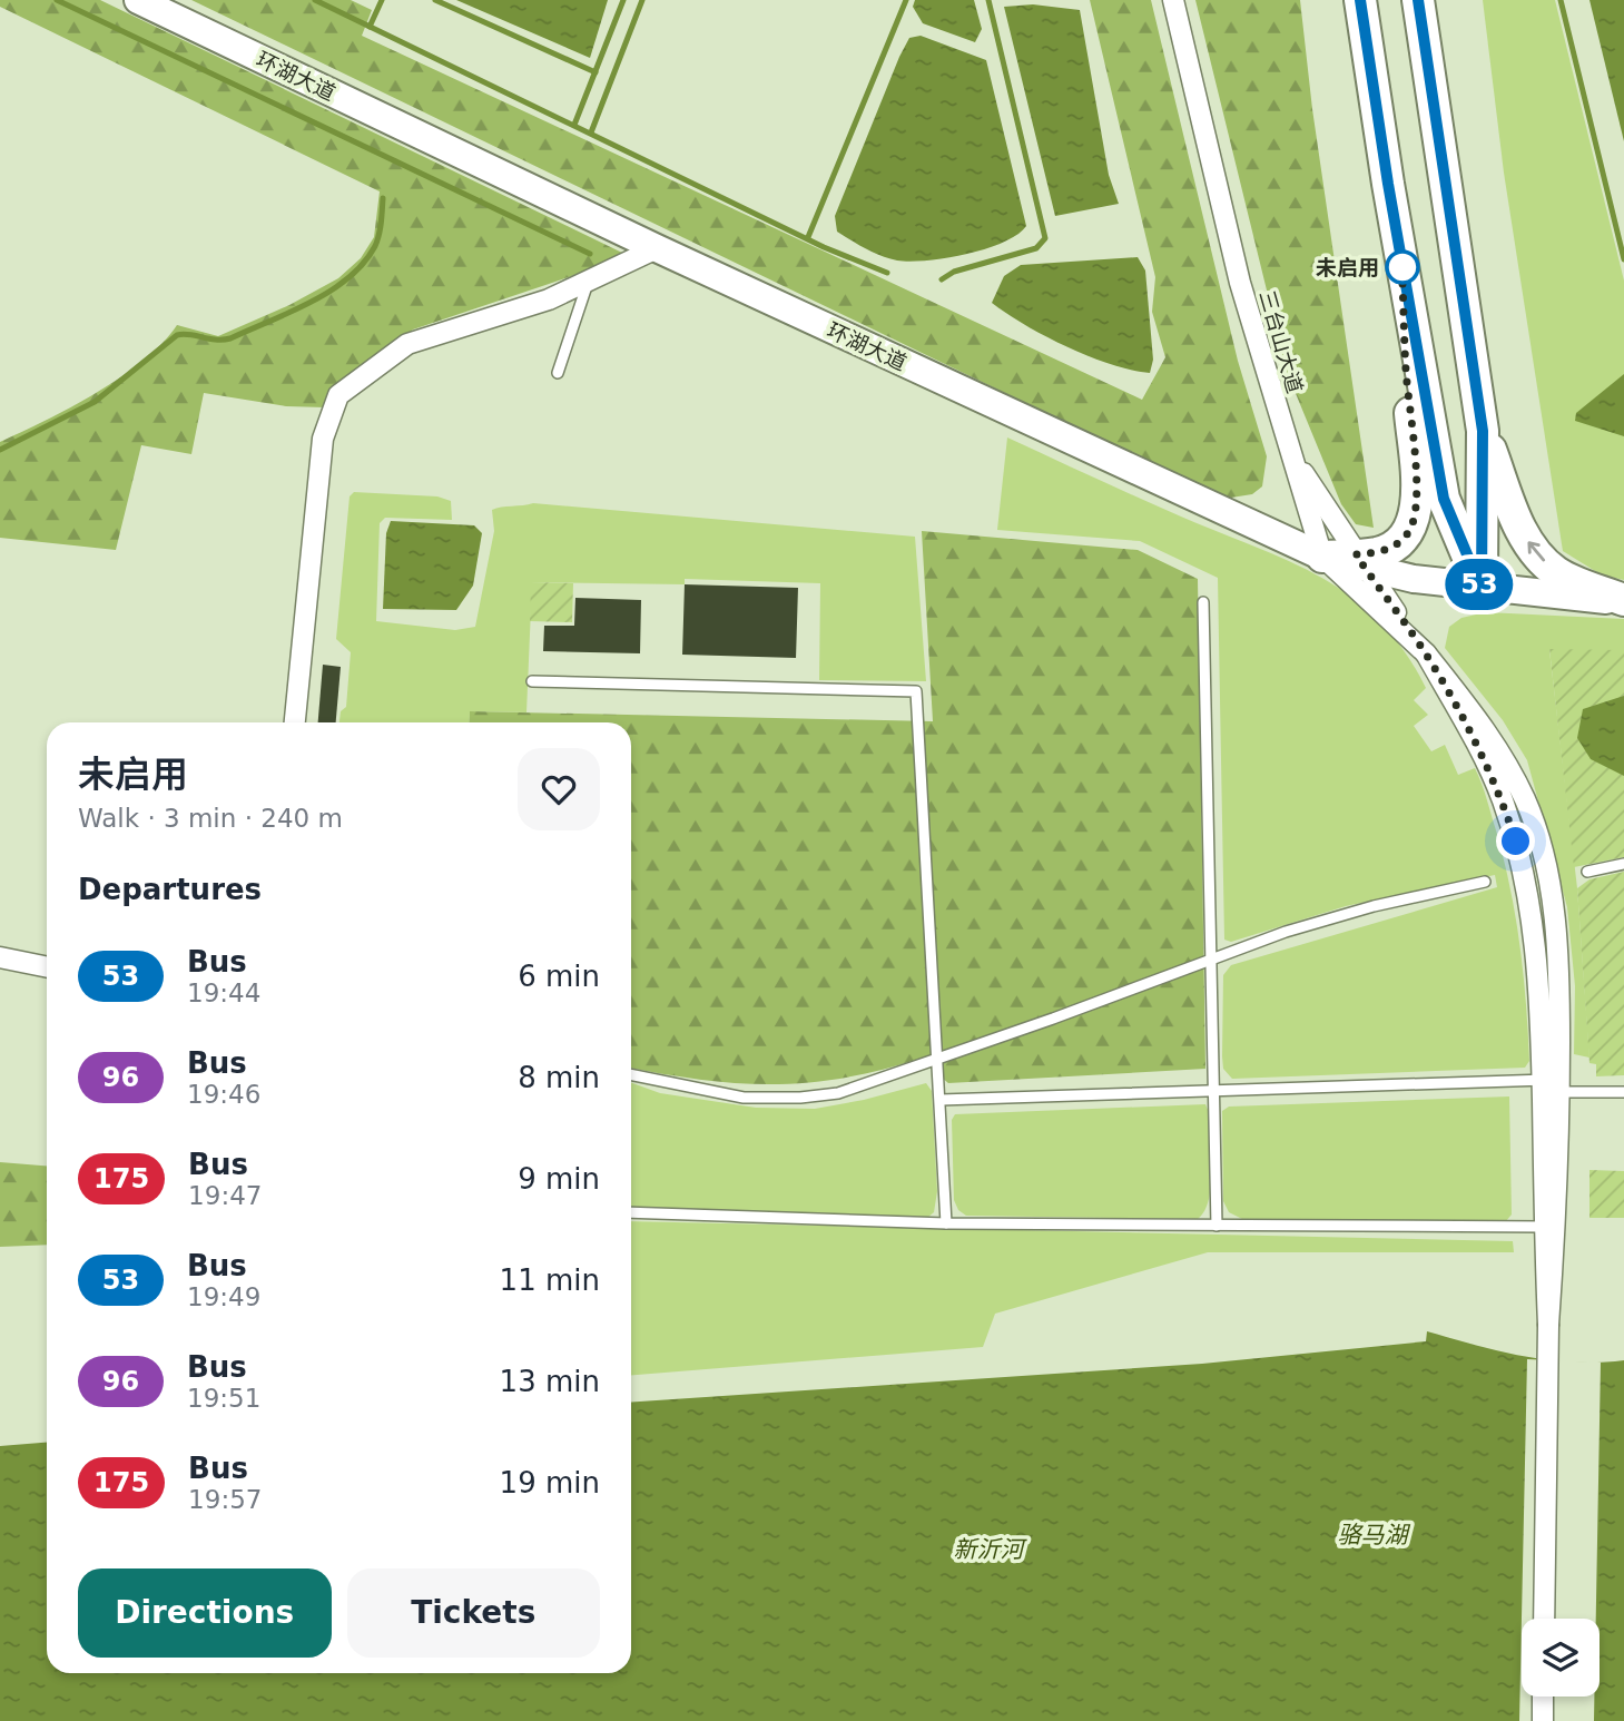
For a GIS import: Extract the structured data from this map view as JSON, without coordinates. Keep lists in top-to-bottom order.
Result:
{
  "streets": {
    "main road": ["环湖大道"],
    "street": ["三台山大道"]
  },
  "crossings": [
    ["环湖大道", "三台山大道"]
  ],
  "water": ["骆马湖", "新沂河"],
  "places": ["未启用"],
  "lines": ["bus line 53"],
  "page": {
    "on_map": "53",
    "heading": [
      ["未启用", "Walk · 3 min · 240 m"],
      "Departures"
    ],
    "list": [
      {
        "mark": "53",
        "name": "Bus",
        "note": "19:44",
        "value": "6 min"
      },
      {
        "mark": "96",
        "name": "Bus",
        "note": "19:46",
        "value": "8 min"
      },
      {
        "mark": "175",
        "name": "Bus",
        "note": "19:47",
        "value": "9 min"
      },
      {
        "mark": "53",
        "name": "Bus",
        "note": "19:49",
        "value": "11 min"
      },
      {
        "mark": "96",
        "name": "Bus",
        "note": "19:51",
        "value": "13 min"
      },
      {
        "mark": "175",
        "name": "Bus",
        "note": "19:57",
        "value": "19 min"
      }
    ],
    "buttons": ["Directions", "Tickets"]
  }
}
